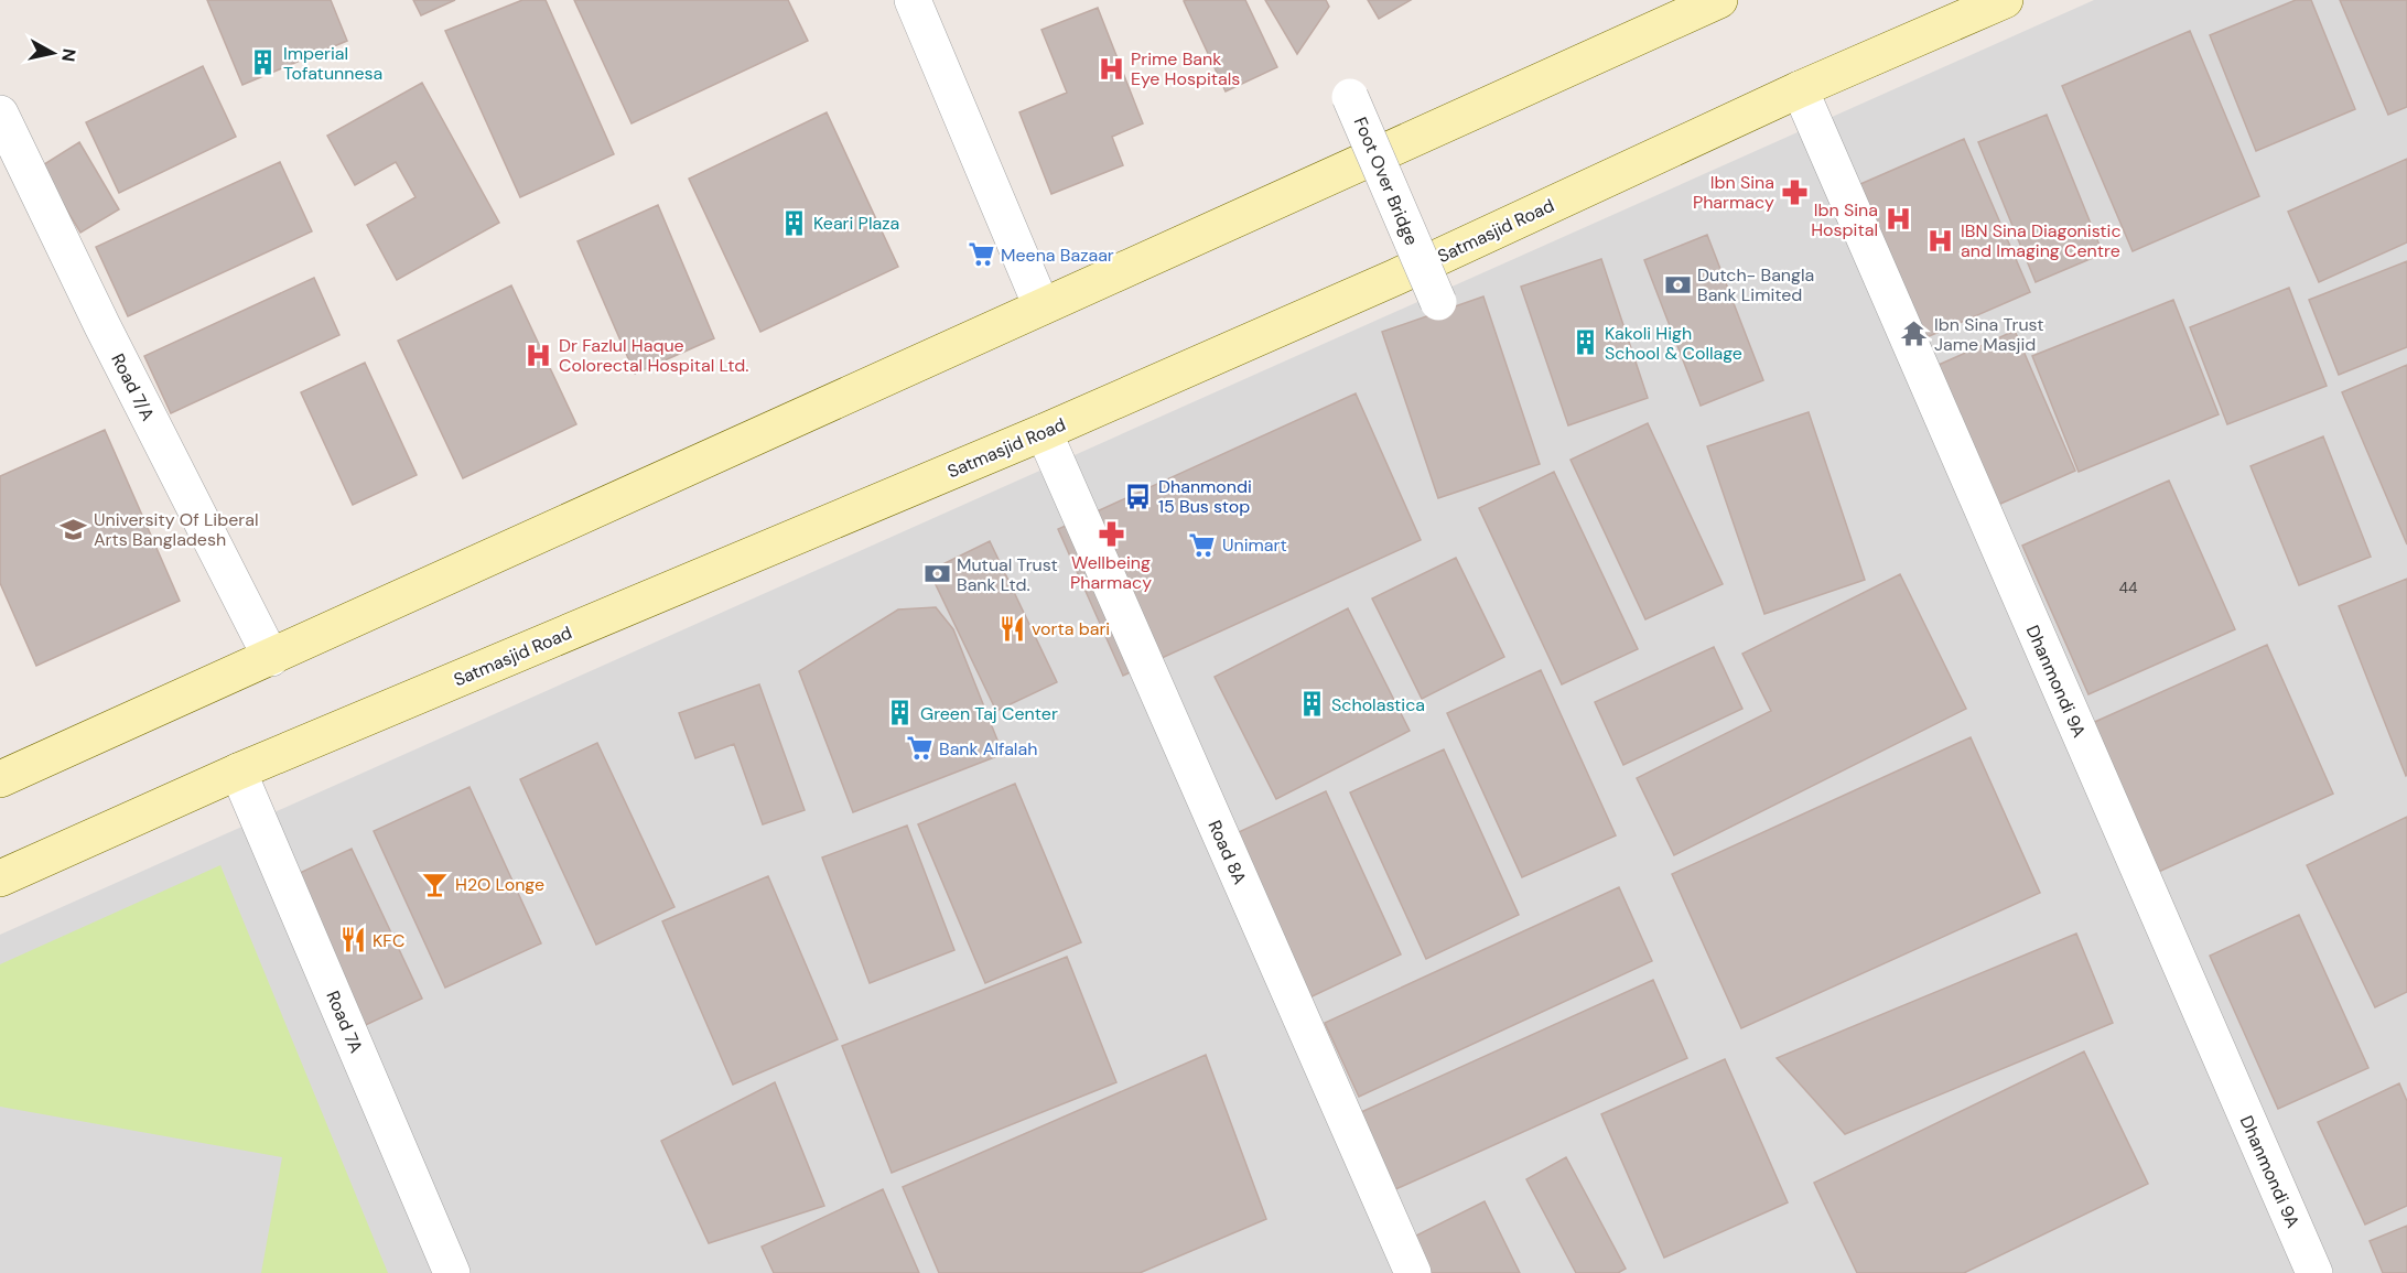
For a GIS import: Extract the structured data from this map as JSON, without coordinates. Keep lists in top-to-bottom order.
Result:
{
  "streets": {
    "main road": ["Satmasjid Road"],
    "street": [
      "Foot Over Bridge",
      "Road 7/A",
      "Dhanmondi 9A",
      "Road 8A",
      "Road 7A"
    ]
  },
  "crossings": [
    ["Satmasjid Road", "Dhanmondi 9A"],
    ["Satmasjid Road", "Road 8A"],
    ["Satmasjid Road", "Road 7A"]
  ],
  "places": {
    "building": [
      "Imperial Tofatunnesa",
      "Keari Plaza",
      "Kakoli High School & Collage",
      "Scholastica",
      "Green Taj Center"
    ],
    "hospital": [
      "Prime Bank Eye Hospitals",
      "Ibn Sina Hospital",
      "IBN Sina Diagonistic and Imaging Centre",
      "Dr Fazlul Haque Colorectal Hospital Ltd."
    ],
    "pharmacy": ["Ibn Sina Pharmacy", "Wellbeing Pharmacy"],
    "supermarket": ["Meena Bazaar", "Unimart", "Bank Alfalah"],
    "bank": ["Dutch- Bangla Bank Limited", "Mutual Trust Bank Ltd."],
    "temple": ["Ibn Sina Trust Jame Masjid"],
    "bus stop": ["Dhanmondi 15 Bus stop"],
    "school or university": ["University Of Liberal Arts Bangladesh"],
    "restaurant": ["vorta bari", "KFC"],
    "bar": ["H2O Longe"]
  },
  "house_numbers": ["44"],
  "north": "right"
}
